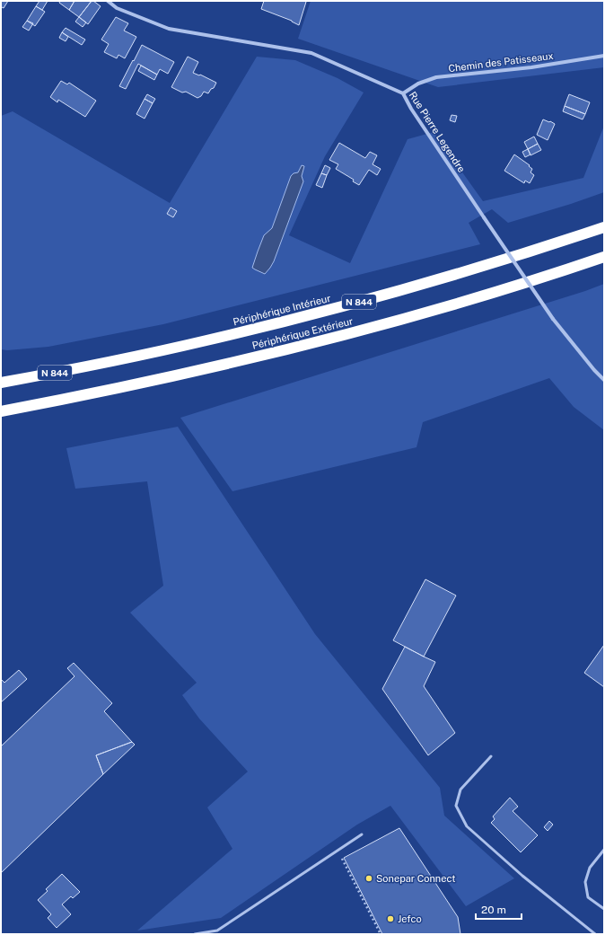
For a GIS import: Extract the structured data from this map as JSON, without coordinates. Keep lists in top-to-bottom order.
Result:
{
  "streets": {
    "highway": ["N 844", "Périphérique Intérieur", "Périphérique Extérieur"],
    "street": ["Chemin des Patisseaux", "Rue Pierre Legendre"]
  },
  "crossings": [
    ["Chemin des Patisseaux", "Rue Pierre Legendre"]
  ],
  "places": ["Sonepar Connect", "Jefco"],
  "scale_bar": "20 m"
}
